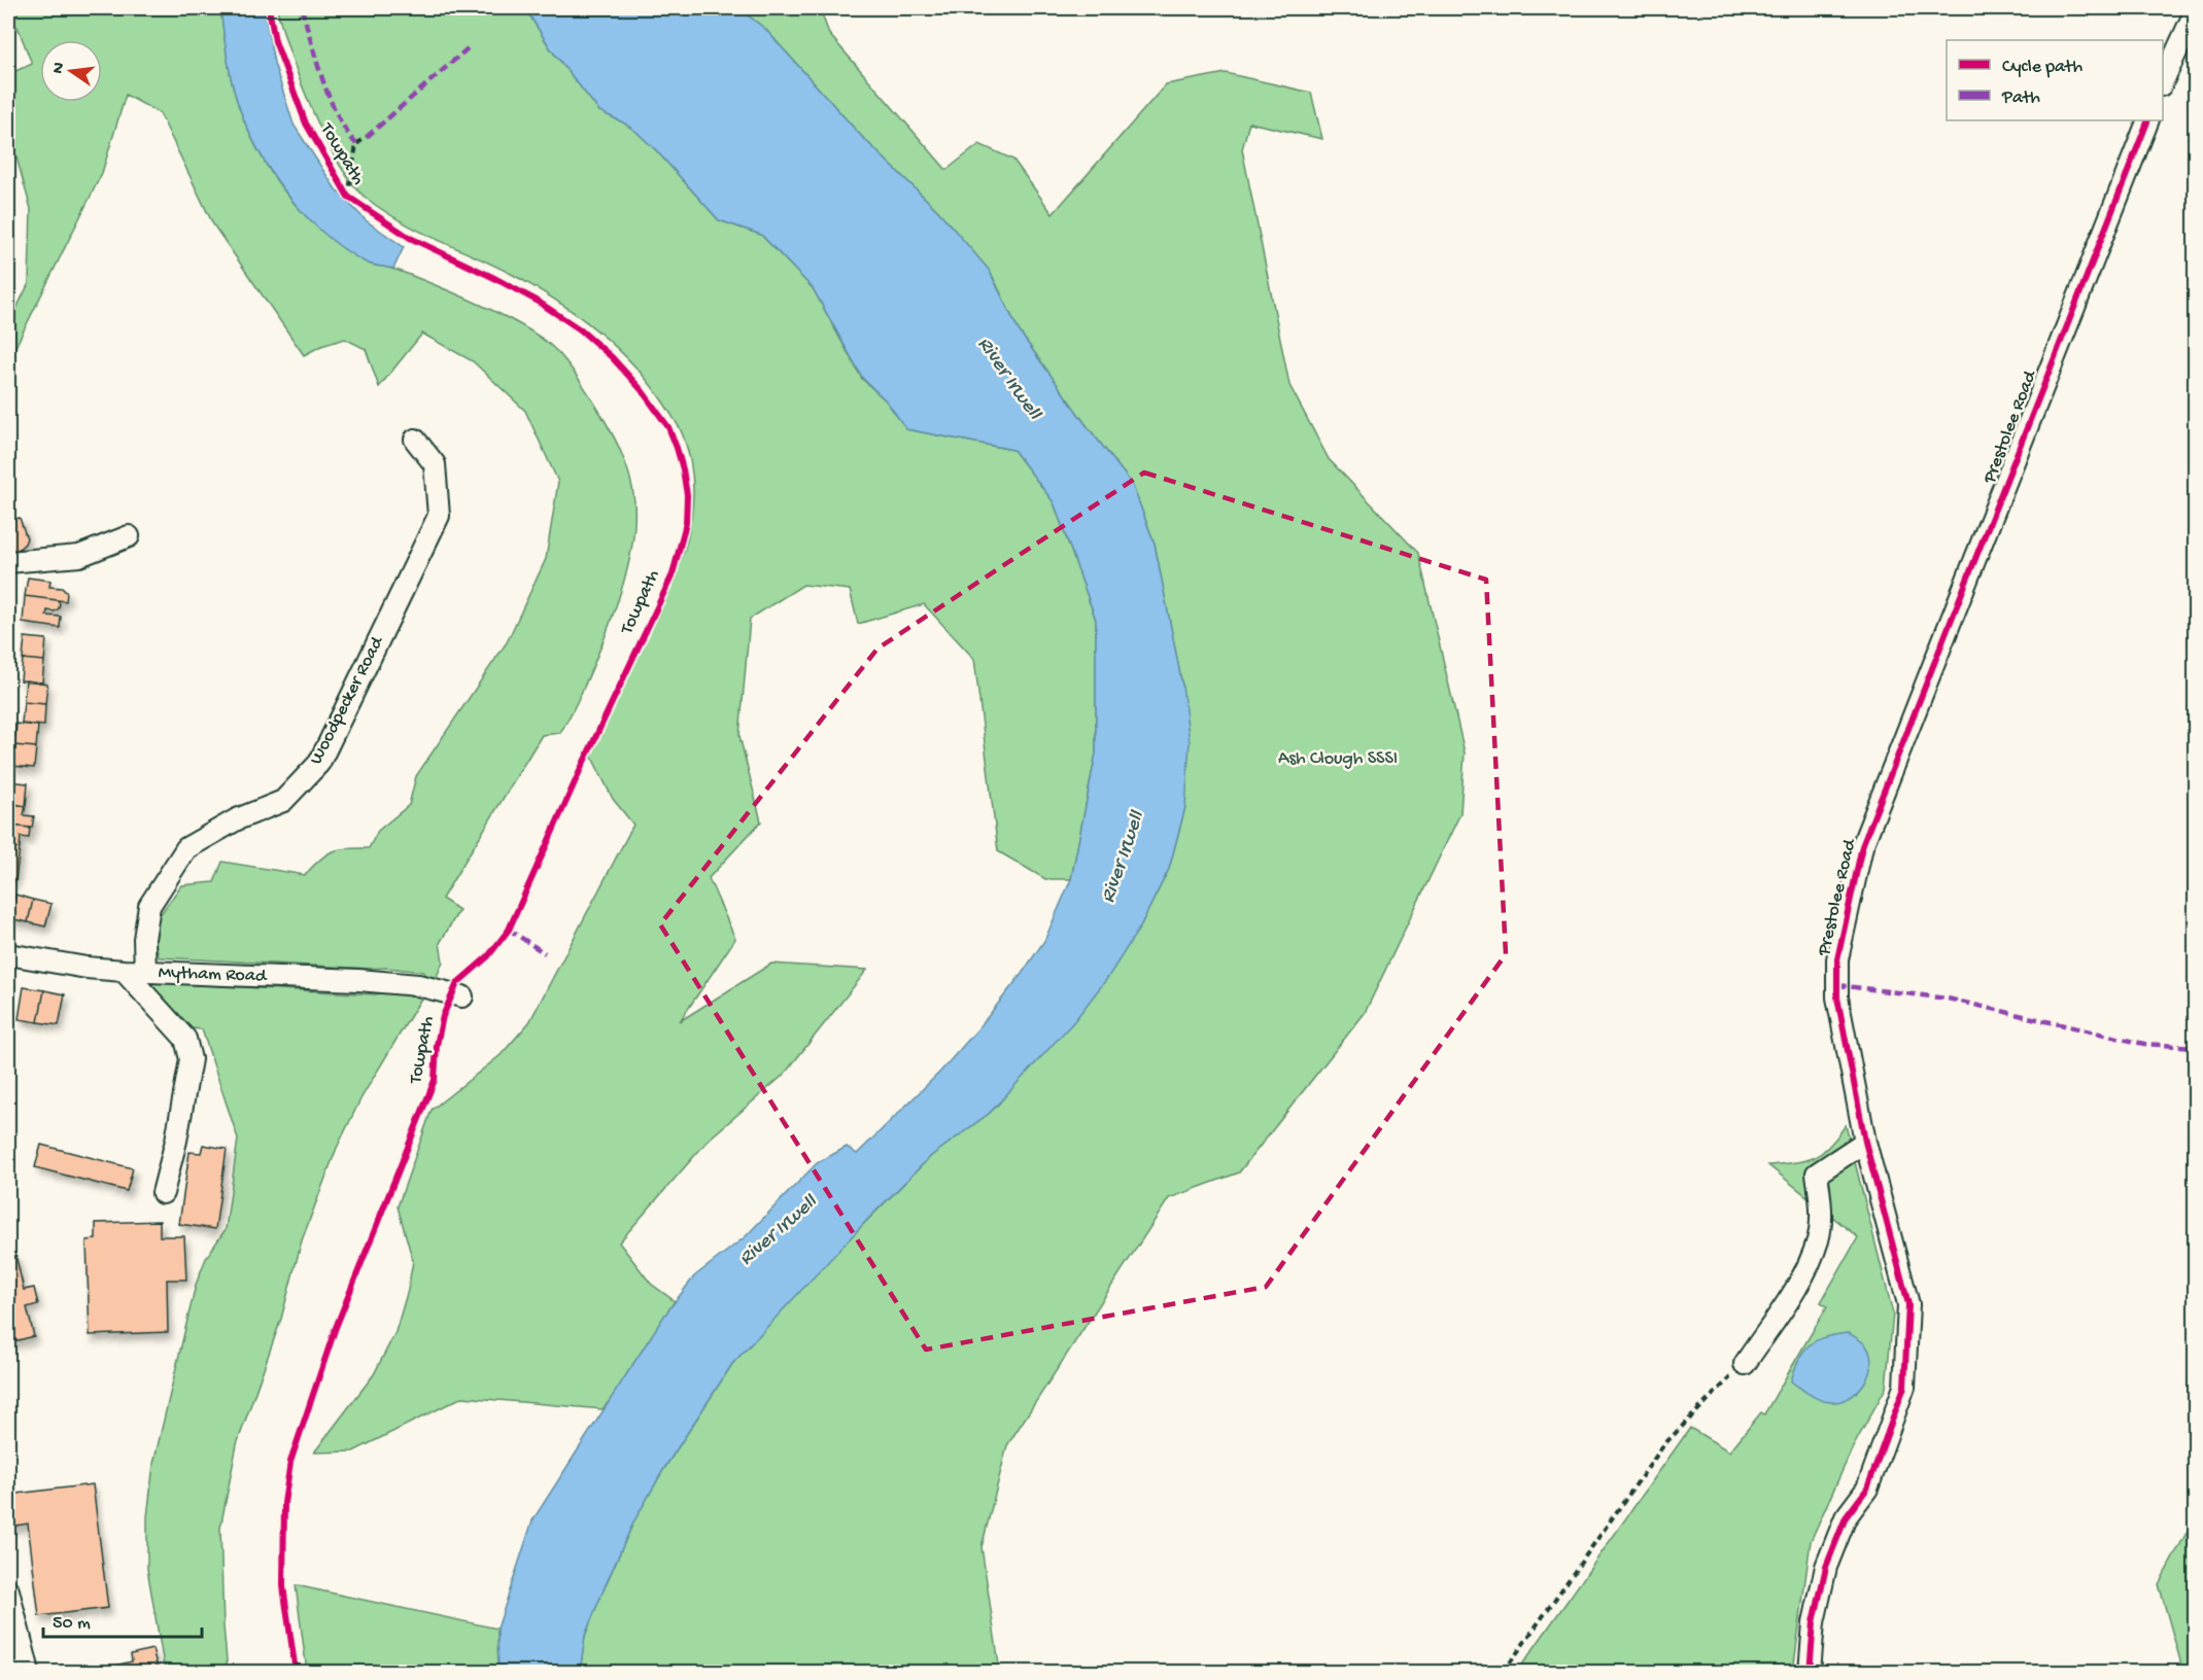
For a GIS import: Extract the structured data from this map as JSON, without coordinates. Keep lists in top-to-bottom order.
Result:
{
  "streets": {
    "street": ["Prestolee Road", "Woodpecker Road", "Mytham Road"],
    "cycle path": ["Towpath"]
  },
  "crossings": [
    ["Woodpecker Road", "Mytham Road"]
  ],
  "water": ["River Irwell"],
  "parks": ["Ash Clough SSSI"],
  "legend": ["Cycle path", "Path"],
  "scale_bar": "50 m",
  "north": "left"
}
